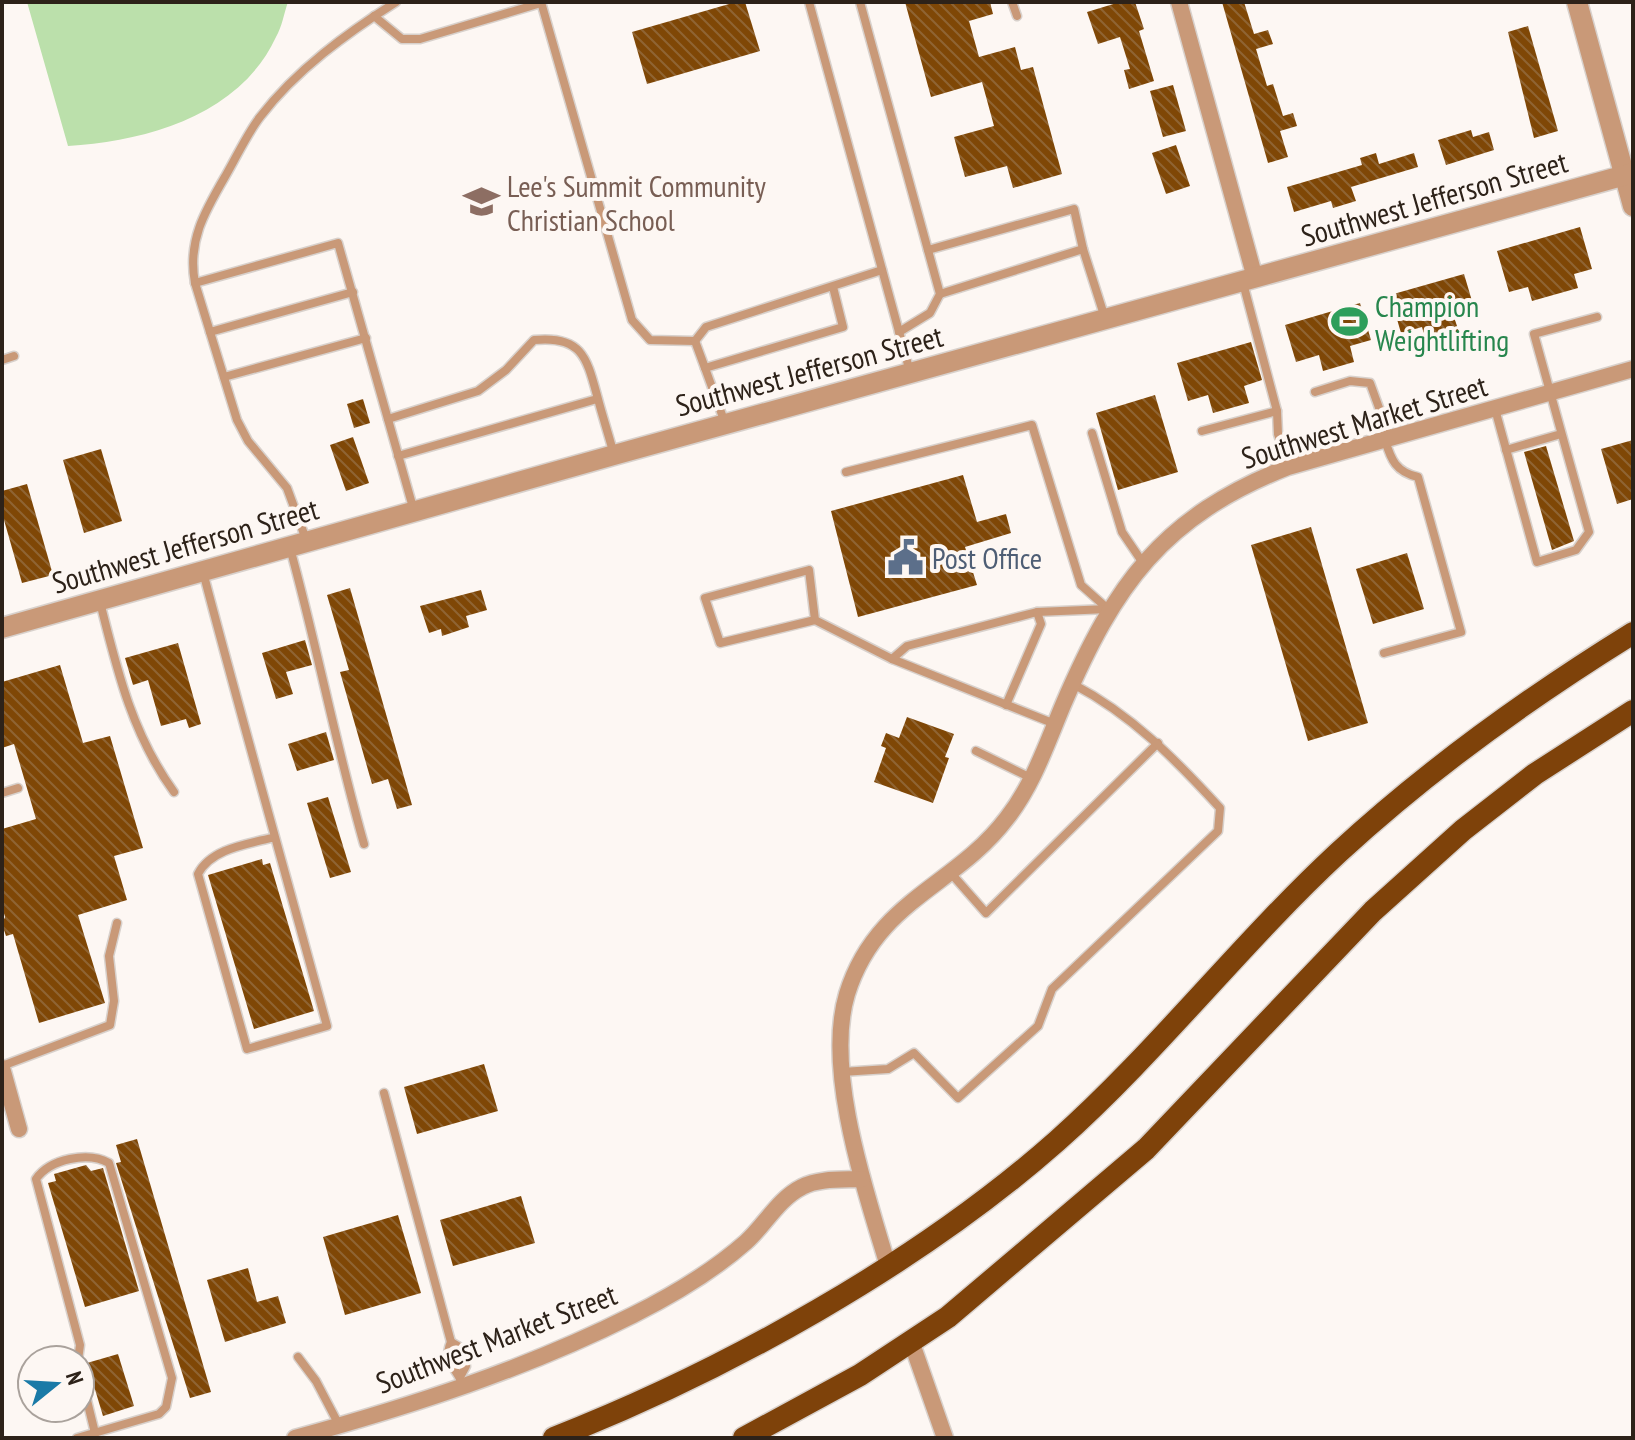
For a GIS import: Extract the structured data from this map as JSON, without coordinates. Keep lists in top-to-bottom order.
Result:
{
  "streets": {
    "street": ["Southwest Jefferson Street", "Southwest Market Street"]
  },
  "places": {
    "school or university": ["Lee's Summit Community Christian School"],
    "sports": ["Champion Weightlifting"],
    "public building": ["Post Office"]
  },
  "north": "right"
}
